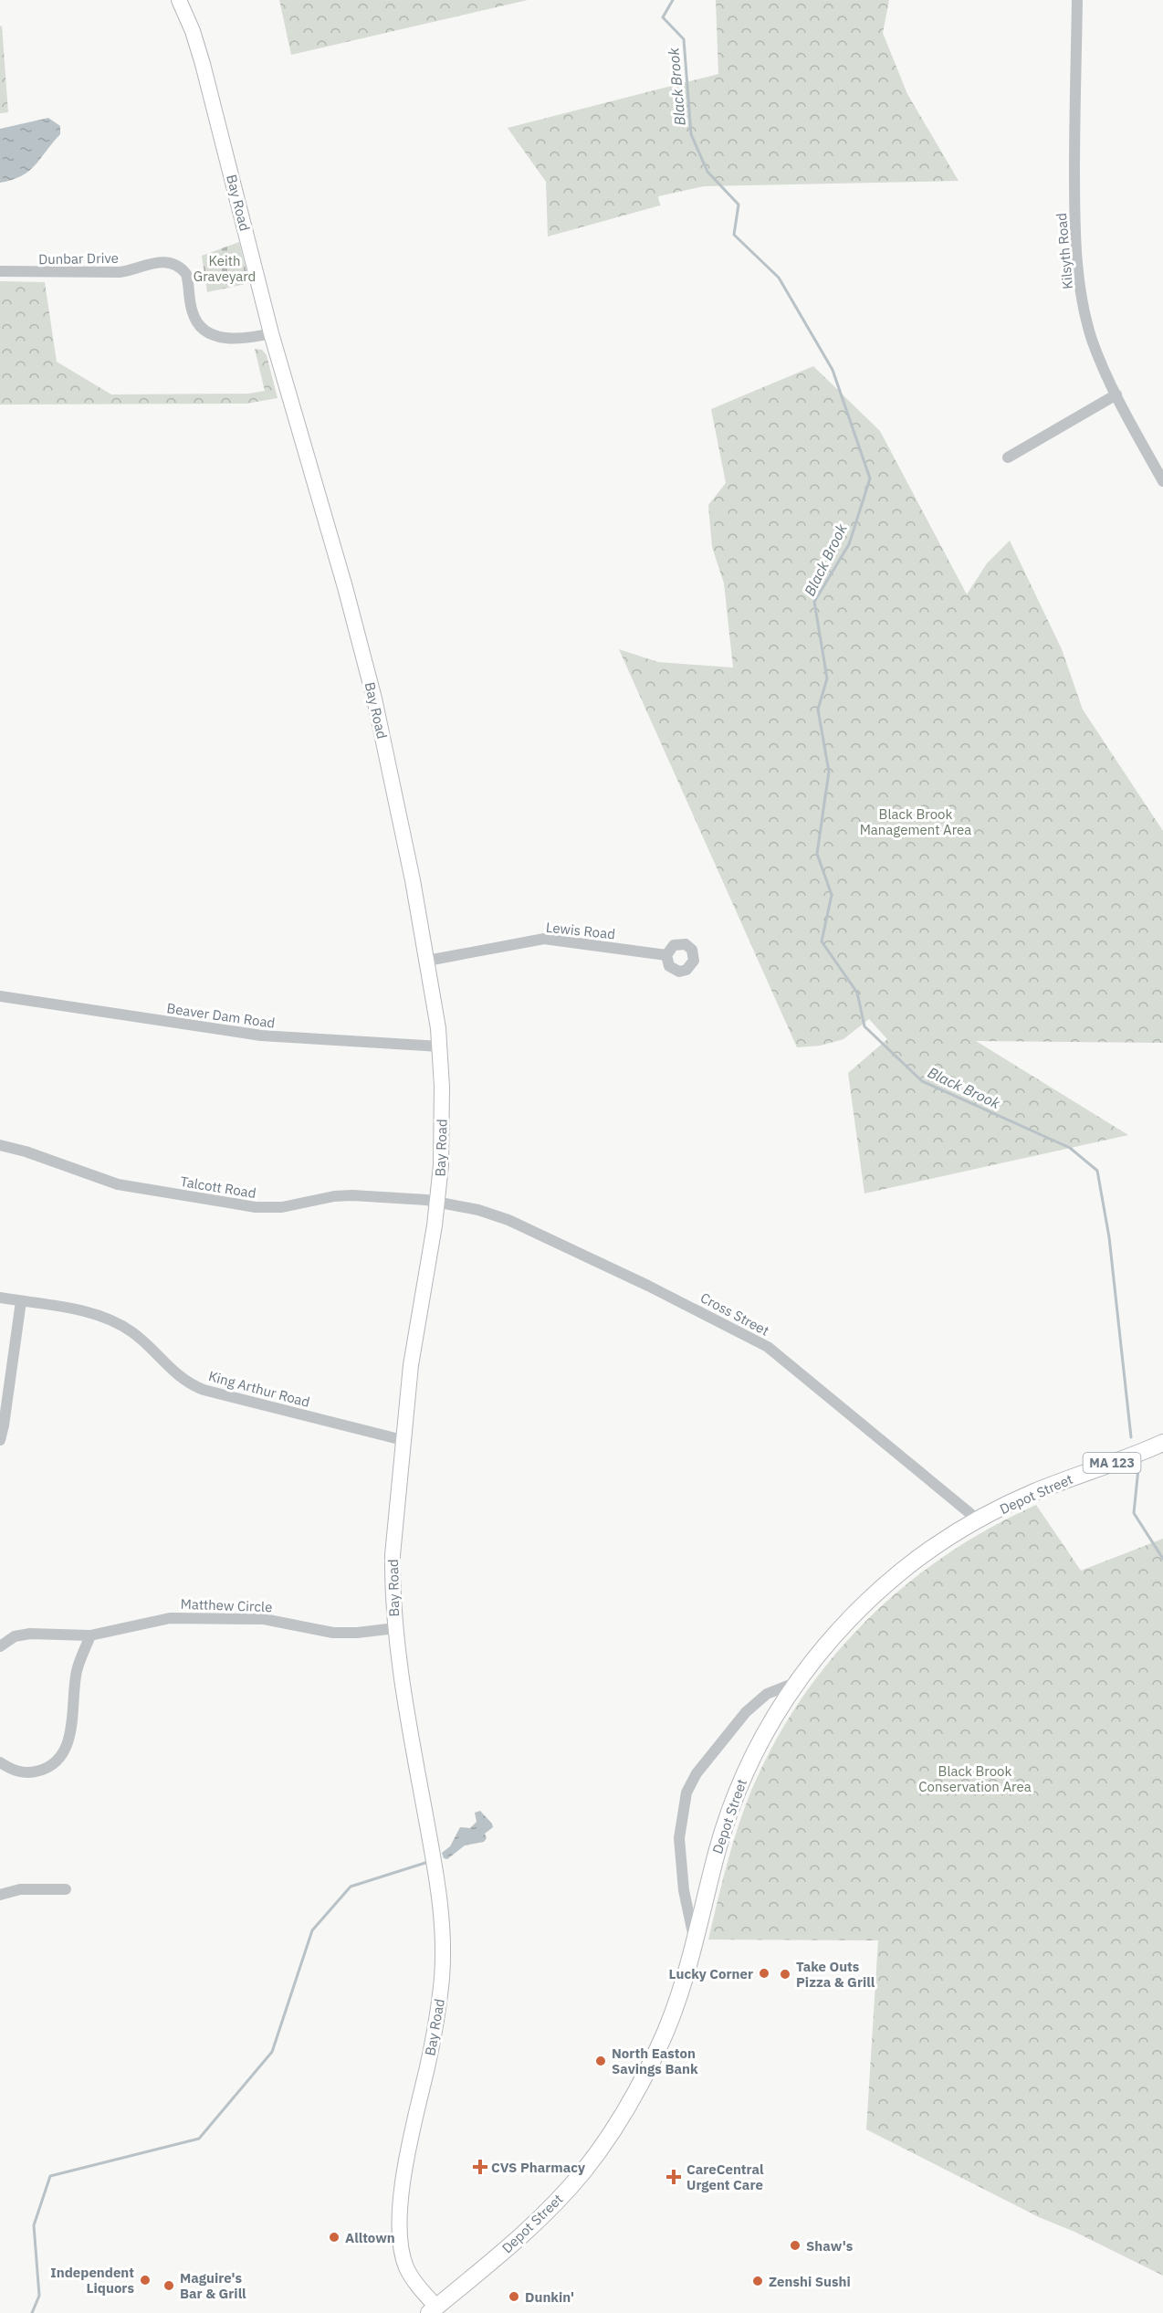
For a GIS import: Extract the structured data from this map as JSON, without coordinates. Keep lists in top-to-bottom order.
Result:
{
  "streets": {
    "highway": ["MA 123", "Depot Street"],
    "main road": ["Bay Road"],
    "street": [
      "Kilsyth Road",
      "Dunbar Drive",
      "Lewis Road",
      "Beaver Dam Road",
      "Talcott Road",
      "Cross Street",
      "King Arthur Road",
      "Matthew Circle"
    ]
  },
  "crossings": [
    ["Bay Road", "Dunbar Drive"],
    ["Bay Road", "Lewis Road"],
    ["Bay Road", "Beaver Dam Road"],
    ["Bay Road", "Talcott Road"],
    ["Bay Road", "Cross Street"],
    ["Bay Road", "King Arthur Road"],
    ["Bay Road", "Depot Street"],
    ["Bay Road", "Matthew Circle"],
    ["Talcott Road", "Cross Street"],
    ["Cross Street", "Depot Street"]
  ],
  "water": ["Black Brook"],
  "parks": ["Keith Graveyard", "Black Brook Management Area", "Black Brook Conservation Area"],
  "places": {
    "other": [
      "Lucky Corner",
      "Take Outs Pizza & Grill",
      "North Easton Savings Bank",
      "Alltown",
      "Shaw's",
      "Independent Liquors",
      "Zenshi Sushi",
      "Maguire's Bar & Grill",
      "Dunkin'"
    ],
    "health": ["CVS Pharmacy", "CareCentral Urgent Care"]
  }
}
